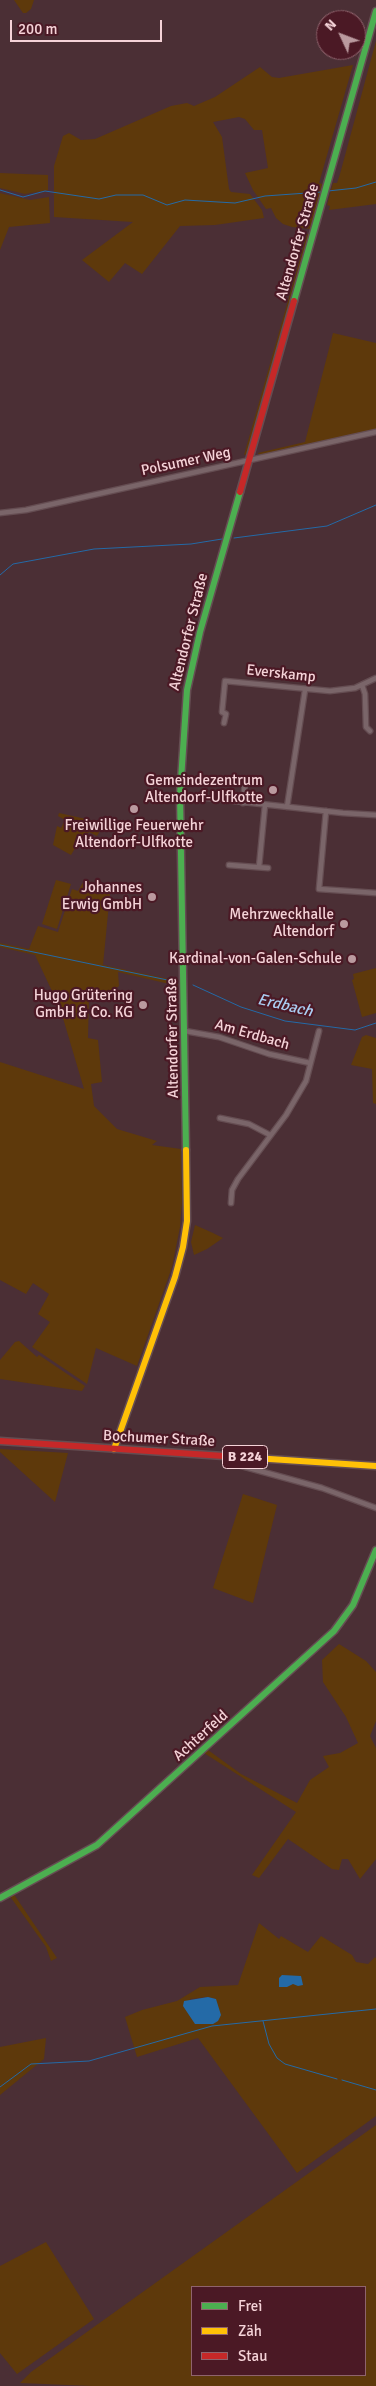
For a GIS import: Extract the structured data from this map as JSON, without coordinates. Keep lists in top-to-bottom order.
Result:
{
  "streets": {
    "street": [
      "Altendorfer Straße",
      "Polsumer Weg",
      "Everskamp",
      "Am Erdbach",
      "Bochumer Straße",
      "B 224",
      "Achterfeld"
    ]
  },
  "crossings": [
    ["Altendorfer Straße", "Polsumer Weg"],
    ["Altendorfer Straße", "Am Erdbach"],
    ["Altendorfer Straße", "Bochumer Straße"]
  ],
  "water": ["Erdbach"],
  "places": [
    "Gemeindezentrum Altendorf-Ulfkotte",
    "Freiwillige Feuerwehr Altendorf-Ulfkotte",
    "Johannes Erwig GmbH",
    "Mehrzweckhalle Altendorf",
    "Kardinal-von-Galen-Schule",
    "Hugo Grütering GmbH & Co. KG"
  ],
  "legend": ["Frei", "Zäh", "Stau"],
  "scale_bar": "200 m",
  "north": "top left"
}
